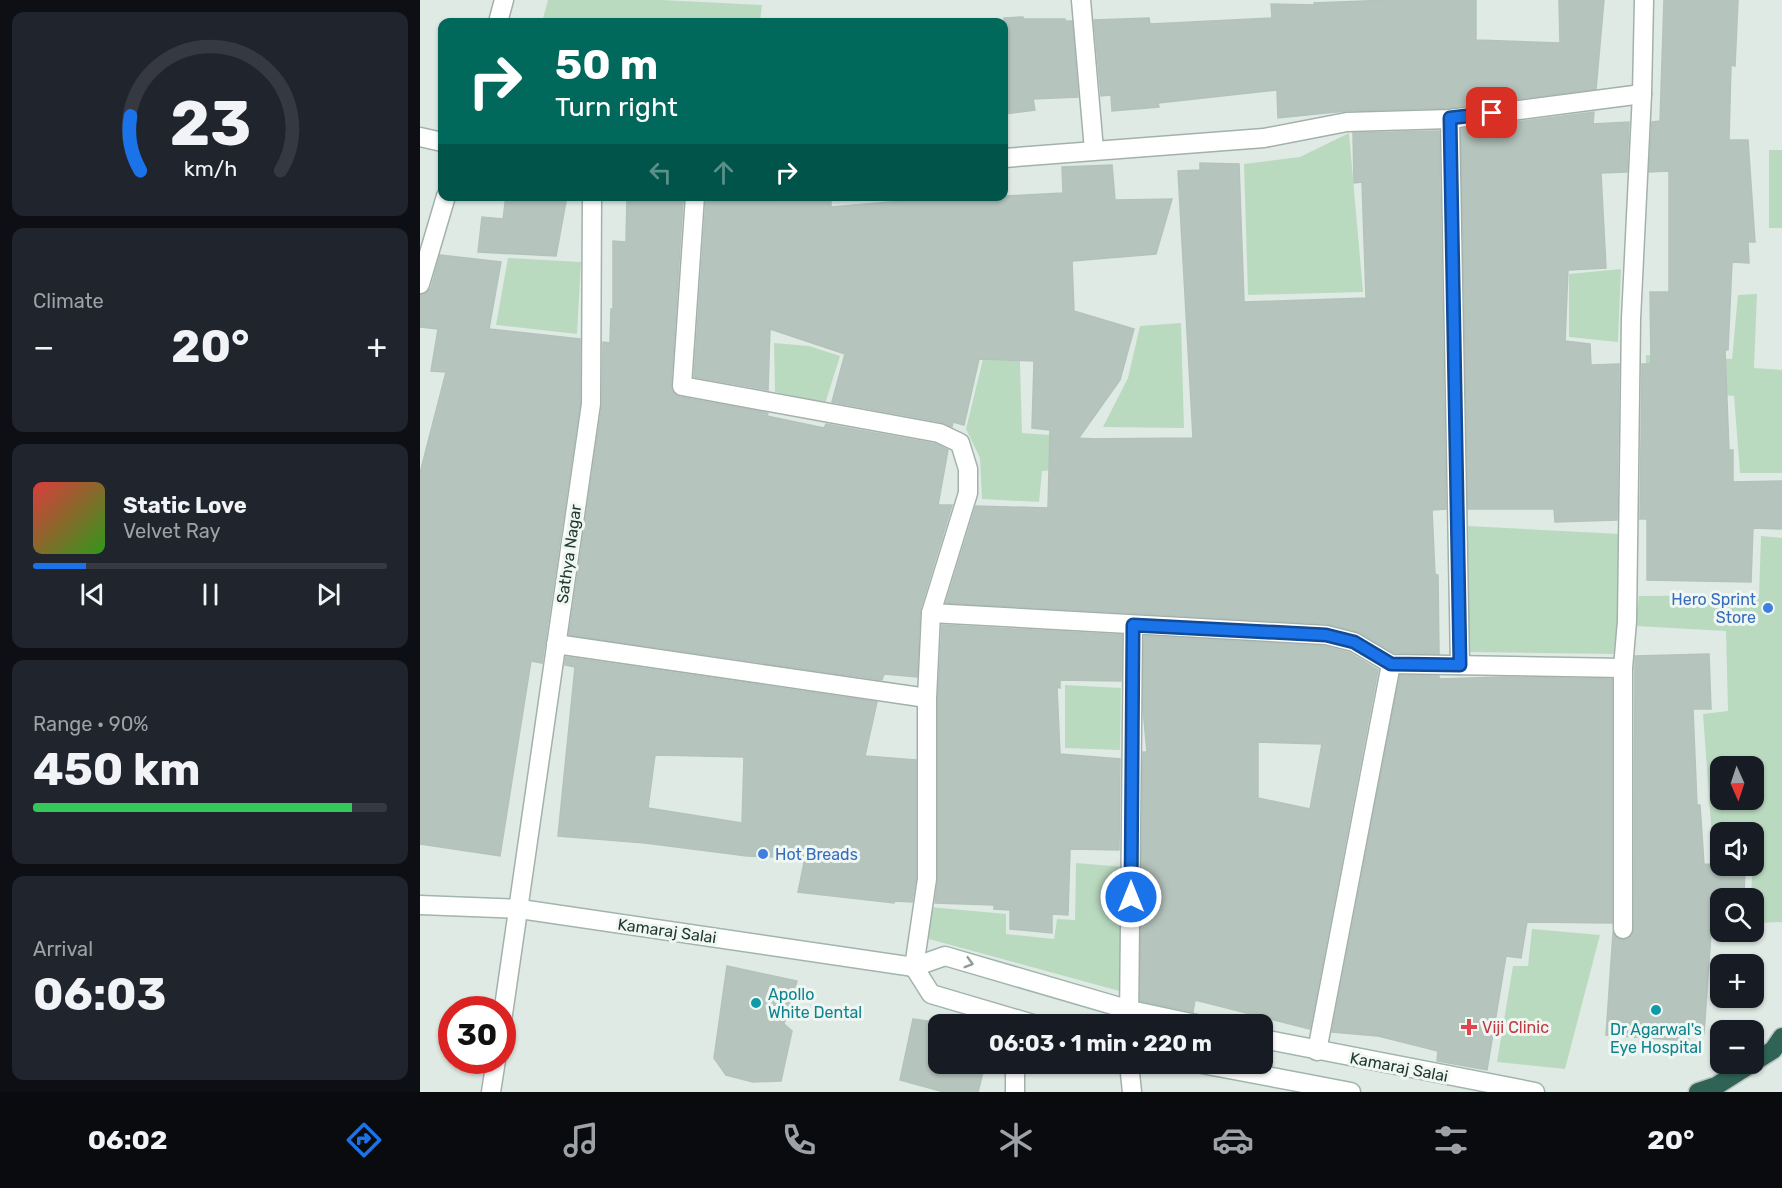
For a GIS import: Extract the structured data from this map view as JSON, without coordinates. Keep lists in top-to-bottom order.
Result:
{
  "streets": {
    "street": ["Sathya Nagar", "Kamaraj Salai"]
  },
  "crossings": [
    ["Sathya Nagar", "Kamaraj Salai"]
  ],
  "places": {
    "other": [
      "Hero Sprint Store",
      "Hot Breads",
      "Apollo White Dental",
      "Dr Agarwal's Eye Hospital"
    ],
    "health": ["Viji Clinic"]
  },
  "north": "bottom",
  "page": {
    "turn": ["50 m", "Turn right"],
    "tile": [
      "Climate",
      ["Range · 90%", "450 km"],
      ["Arrival", "06:03"]
    ],
    "heat": ["−", "20°", "+"],
    "song": ["Static Love", "Velvet Ray"],
    "map_buttons": ["+", "−"],
    "limit": "30",
    "trip": "06:03 · 1 min · 220 m",
    "tabs": ["06:02", "20°"],
    "gauge": ["23", "km/h"]
  }
}
